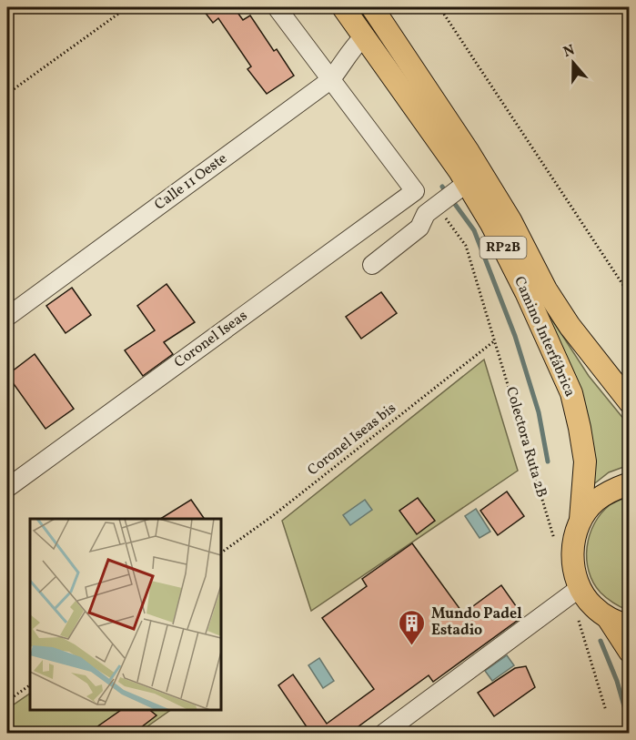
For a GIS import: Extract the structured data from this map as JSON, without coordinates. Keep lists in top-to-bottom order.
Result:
{
  "streets": {
    "main road": ["RP2B", "Camino Interfábrica"],
    "street": ["Calle 11 Oeste", "Coronel Iseas"],
    "path": ["Coronel Iseas bis", "Colectora Ruta 2B"]
  },
  "crossings": [
    ["Calle 11 Oeste", "Camino Interfábrica"],
    ["Calle 11 Oeste", "Coronel Iseas"],
    ["Coronel Iseas bis", "Colectora Ruta 2B"]
  ],
  "places": {
    "building": ["Mundo Padel Estadio"]
  },
  "north": "top"
}
